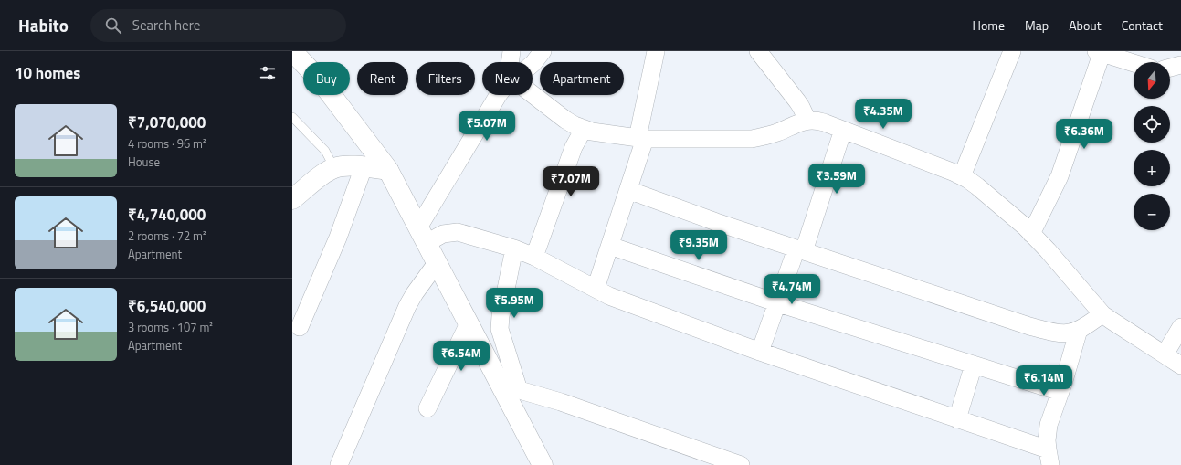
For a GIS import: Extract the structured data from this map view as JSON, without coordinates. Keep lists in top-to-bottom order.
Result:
{
  "north": "bottom",
  "page": {
    "header": "Habito",
    "search": "Search here",
    "nav": [
      "Home",
      "Map",
      "About",
      "Contact"
    ],
    "heading": "10 homes",
    "map_buttons": ["+", "−"],
    "chip": [
      "Buy",
      "Rent",
      "Filters",
      "New",
      "Apartment"
    ],
    "list": [
      {
        "name": "₹7,070,000",
        "note": "4 rooms · 96 m² · House"
      },
      {
        "name": "₹4,740,000",
        "note": "2 rooms · 72 m² · Apartment"
      },
      {
        "name": "₹6,540,000",
        "note": "3 rooms · 107 m² · Apartment"
      }
    ],
    "price": [
      "₹4.35M",
      "₹5.07M",
      "₹6.36M",
      "₹3.59M",
      "₹7.07M",
      "₹9.35M",
      "₹4.74M",
      "₹5.95M",
      "₹6.54M",
      "₹6.14M"
    ]
  }
}
